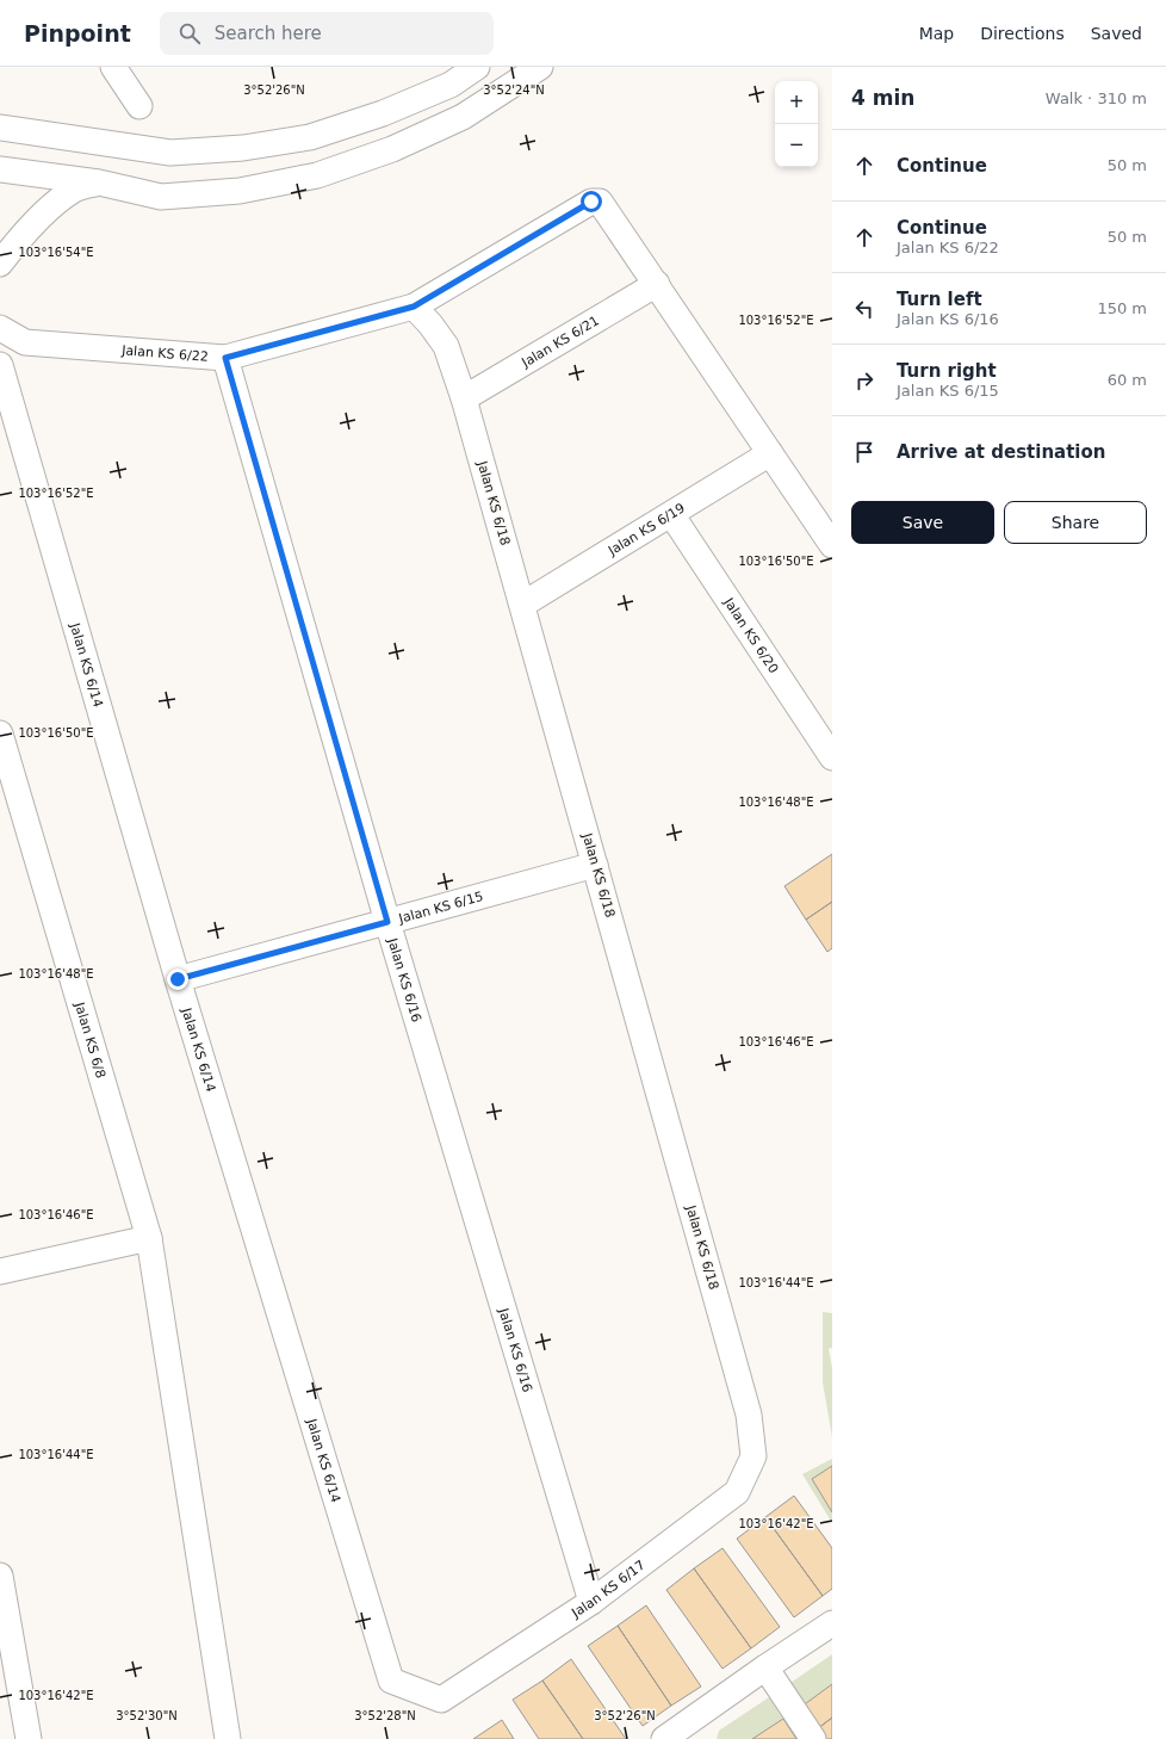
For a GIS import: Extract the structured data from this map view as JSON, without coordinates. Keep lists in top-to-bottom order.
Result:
{
  "streets": {
    "street": [
      "Jalan KS 6/21",
      "Jalan KS 6/22",
      "Jalan KS 6/18",
      "Jalan KS 6/19",
      "Jalan KS 6/20",
      "Jalan KS 6/14",
      "Jalan KS 6/15",
      "Jalan KS 6/16",
      "Jalan KS 6/8",
      "Jalan KS 6/17"
    ]
  },
  "crossings": [
    ["Jalan KS 6/21", "Jalan KS 6/22"],
    ["Jalan KS 6/21", "Jalan KS 6/18"],
    ["Jalan KS 6/22", "Jalan KS 6/18"],
    ["Jalan KS 6/22", "Jalan KS 6/16"],
    ["Jalan KS 6/18", "Jalan KS 6/19"],
    ["Jalan KS 6/18", "Jalan KS 6/15"],
    ["Jalan KS 6/18", "Jalan KS 6/17"],
    ["Jalan KS 6/19", "Jalan KS 6/20"],
    ["Jalan KS 6/14", "Jalan KS 6/15"],
    ["Jalan KS 6/14", "Jalan KS 6/17"],
    ["Jalan KS 6/15", "Jalan KS 6/16"],
    ["Jalan KS 6/16", "Jalan KS 6/17"]
  ],
  "page": {
    "header": "Pinpoint",
    "search": "Search here",
    "nav": ["Map", "Directions", "Saved"],
    "heading": ["4 min", "Walk · 310 m"],
    "map_buttons": ["+", "−"],
    "list": [
      ["Continue", "50 m"],
      ["Continue", "Jalan KS 6/22", "50 m"],
      ["Turn left", "Jalan KS 6/16", "150 m"],
      ["Turn right", "Jalan KS 6/15", "60 m"],
      "Arrive at destination"
    ],
    "buttons": ["Save", "Share"]
  },
  "coordinates": [
    "3°52'26\"N",
    "3°52'24\"N",
    "103°16'54\"E",
    "103°16'52\"E",
    "103°16'50\"E",
    "103°16'48\"E",
    "103°16'46\"E",
    "103°16'44\"E",
    "103°16'42\"E",
    "3°52'30\"N",
    "3°52'28\"N"
  ]
}
